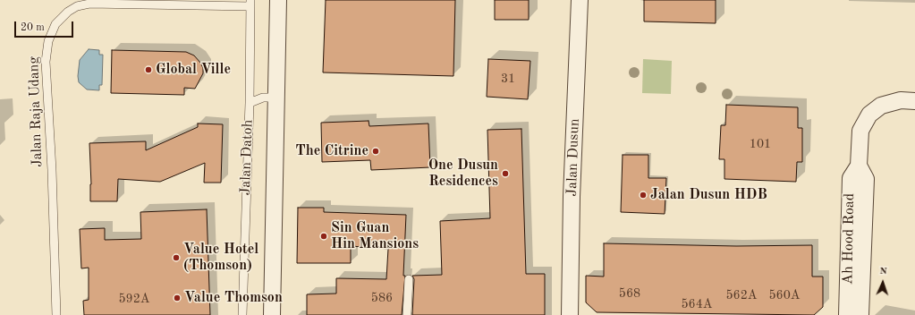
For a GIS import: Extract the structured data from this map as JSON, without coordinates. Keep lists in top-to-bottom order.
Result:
{
  "streets": {
    "street": ["Jalan Datoh", "Jalan Dusun", "Ah Hood Road"],
    "lane": ["Jalan Raja Udang"]
  },
  "crossings": [
    ["Jalan Raja Udang", "Jalan Datoh"]
  ],
  "places": [
    "Global Ville",
    "The Citrine",
    "One Dusun Residences",
    "Jalan Dusun HDB",
    "Sin Guan Hin Mansions",
    "Value Hotel (Thomson)",
    "Value Thomson"
  ],
  "house_numbers": [
    "31",
    "101",
    "568",
    "562A",
    "560A",
    "586",
    "592A",
    "564A"
  ],
  "scale_bar": "20 m",
  "north": "top"
}
